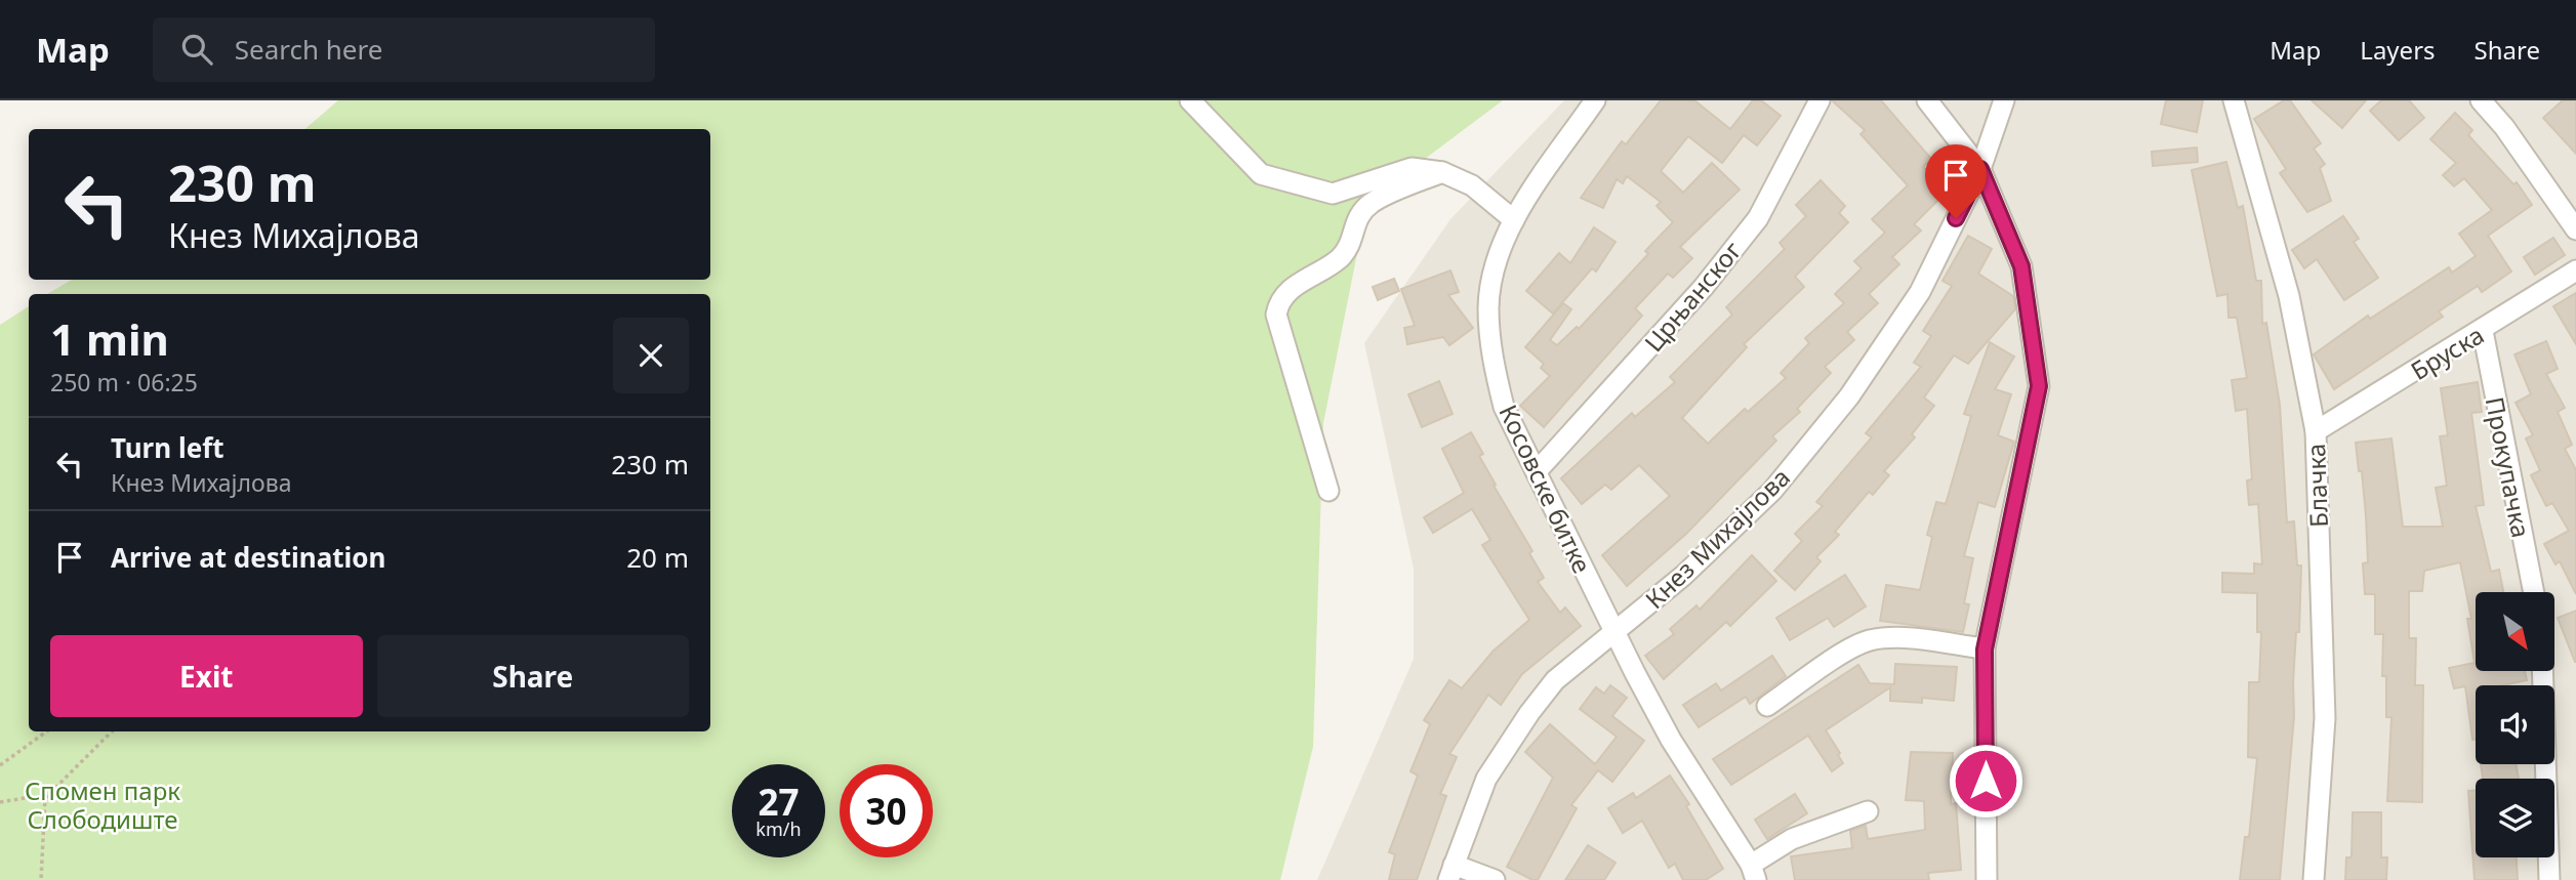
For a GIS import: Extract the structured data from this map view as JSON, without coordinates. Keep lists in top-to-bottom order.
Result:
{
  "streets": {
    "street": [
      "Црњанског",
      "Бруска",
      "Прокупачка",
      "Блачка",
      "Косовске битке",
      "Кнез Михајлова"
    ]
  },
  "crossings": [
    ["Црњанског", "Косовске битке"],
    ["Бруска", "Прокупачка"],
    ["Бруска", "Блачка"],
    ["Косовске битке", "Кнез Михајлова"]
  ],
  "parks": ["Спомен парк Слободиште"],
  "north": "bottom right",
  "page": {
    "header": "Map",
    "search": "Search here",
    "nav": ["Map", "Layers", "Share"],
    "turn": ["230 m", "Кнез Михајлова"],
    "heading": ["1 min", "250 m · 06:25"],
    "list": [
      {
        "name": "Turn left",
        "note": "Кнез Михајлова",
        "value": "230 m"
      },
      {
        "name": "Arrive at destination",
        "value": "20 m"
      }
    ],
    "buttons": ["Exit", "Share"],
    "speed": "27 km/h",
    "limit": "30"
  }
}
